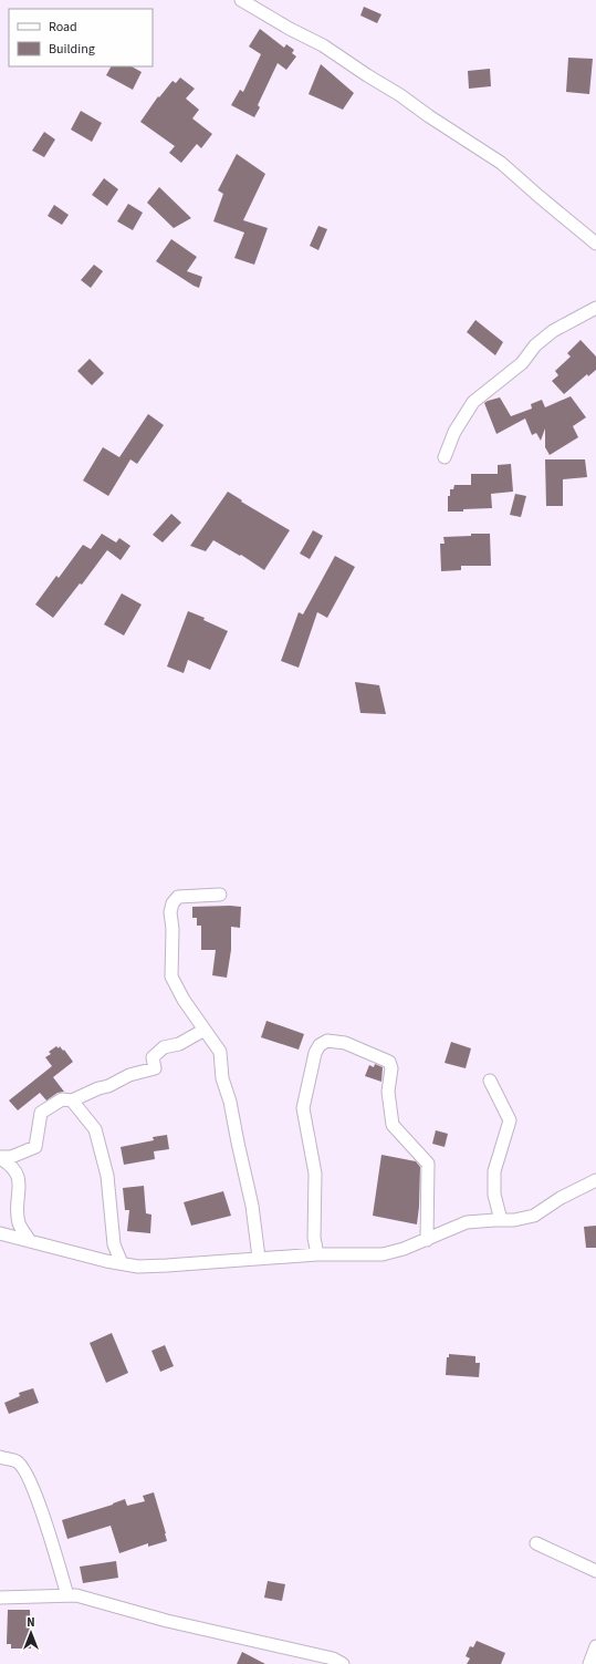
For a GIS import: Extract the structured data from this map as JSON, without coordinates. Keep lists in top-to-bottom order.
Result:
{
  "legend": ["Road", "Building"],
  "north": "top"
}
